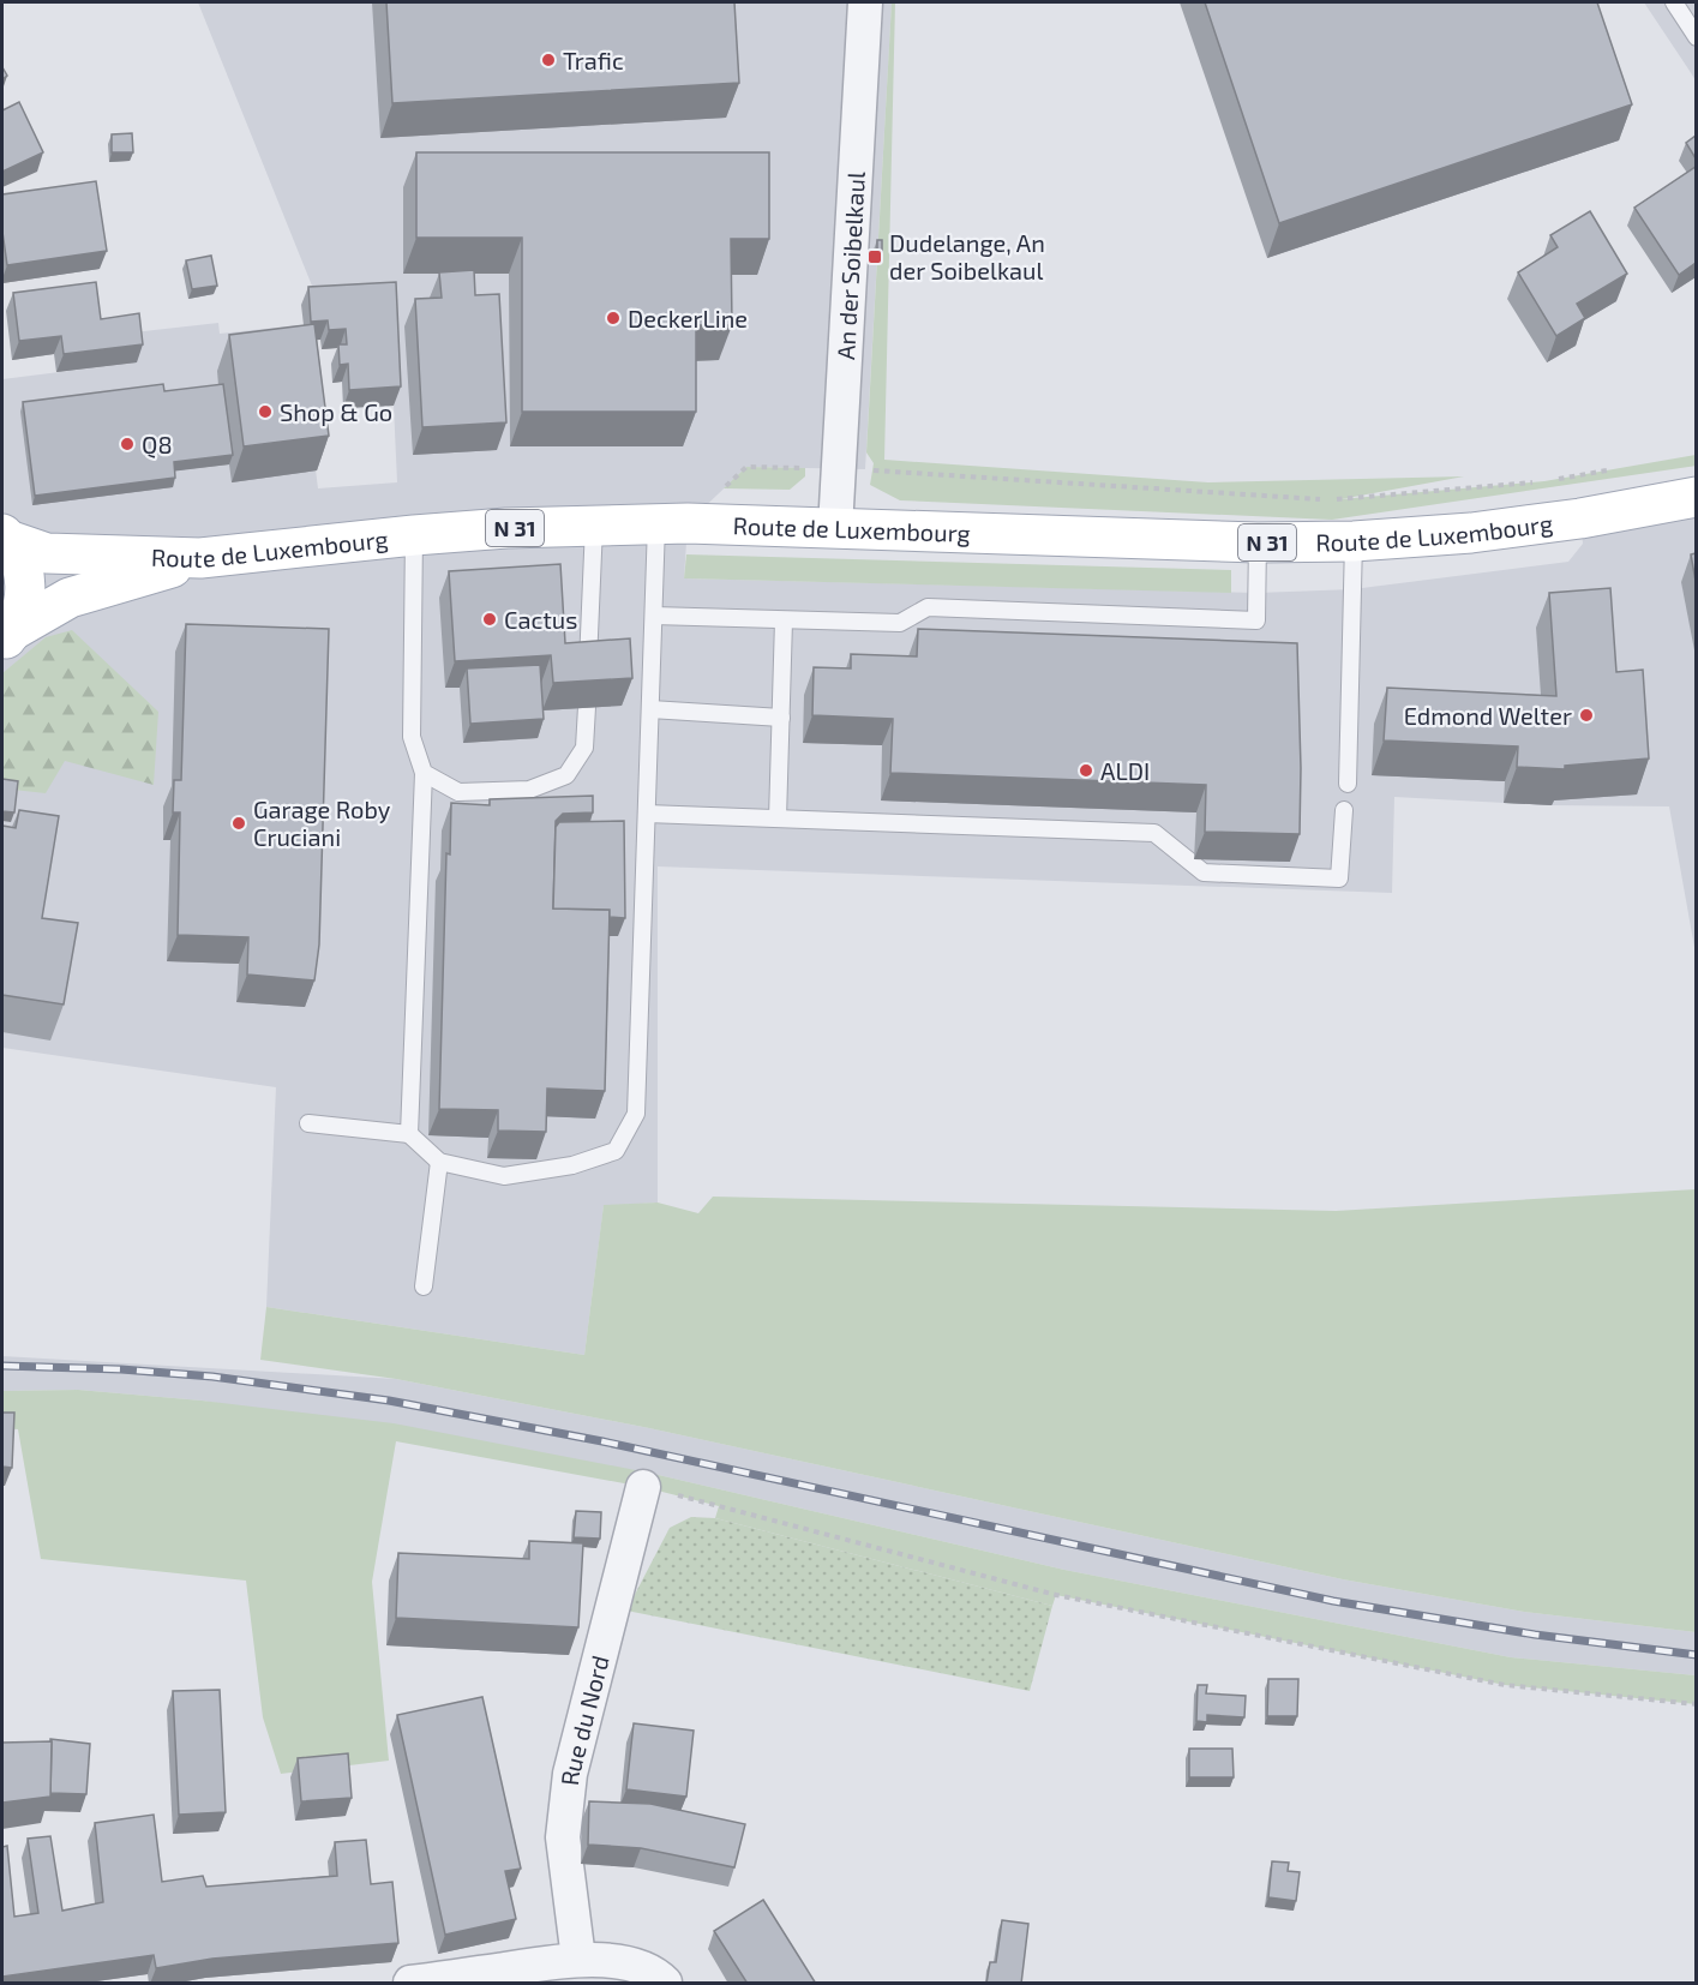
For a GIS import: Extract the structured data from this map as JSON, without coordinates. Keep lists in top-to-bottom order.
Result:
{
  "streets": {
    "main road": ["N 31", "Route de Luxembourg"],
    "street": ["An der Soibelkaul", "Rue du Nord"]
  },
  "crossings": [
    ["An der Soibelkaul", "Route de Luxembourg"],
    ["N 31", "Route de Luxembourg"]
  ],
  "places": {
    "other": [
      "Trafic",
      "DeckerLine",
      "Shop & Go",
      "Q8",
      "Cactus",
      "Edmond Welter",
      "ALDI",
      "Garage Roby Cruciani"
    ],
    "transit": ["Dudelange, An der Soibelkaul"]
  }
}
